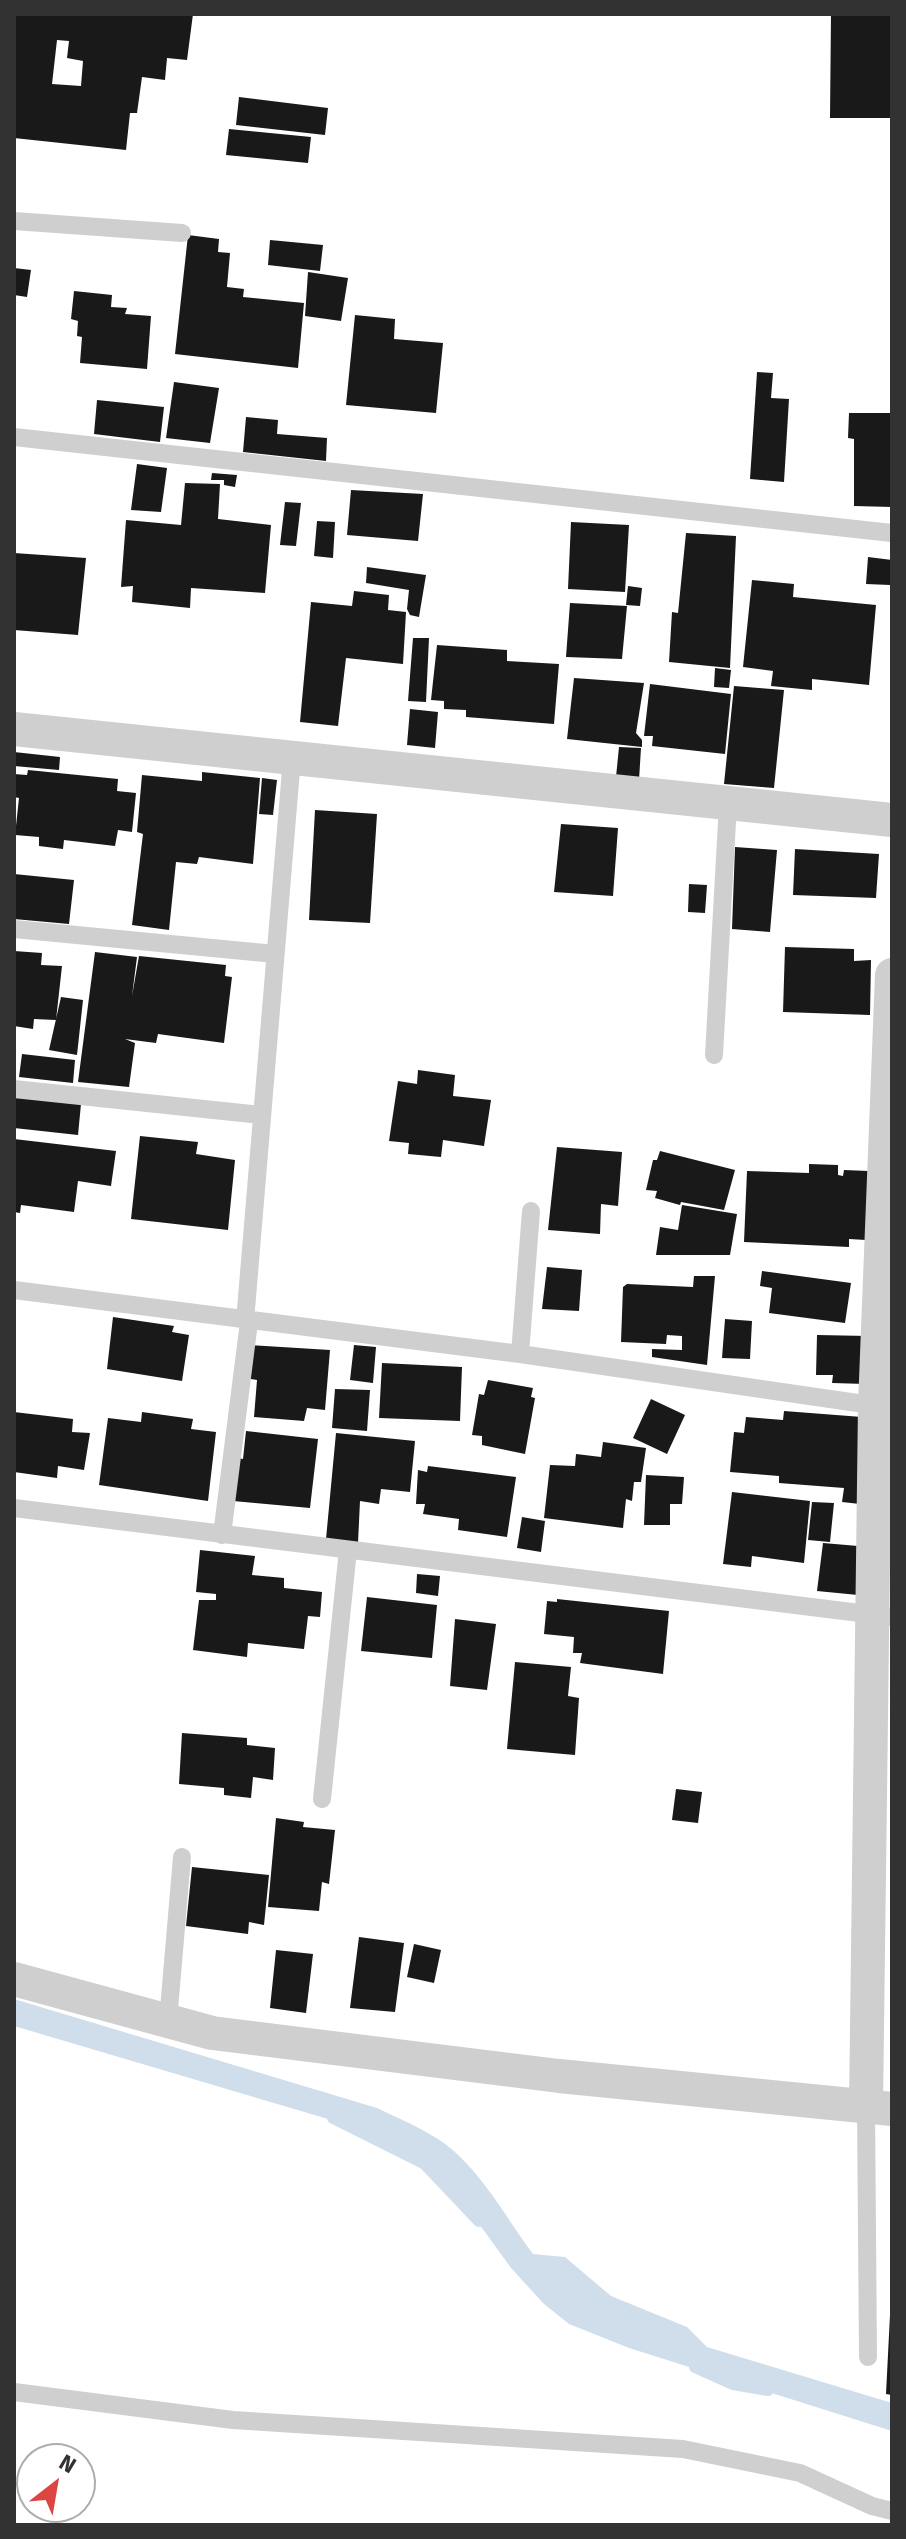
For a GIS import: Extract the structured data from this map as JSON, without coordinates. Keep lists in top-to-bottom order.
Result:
{
  "north": "top right"
}
